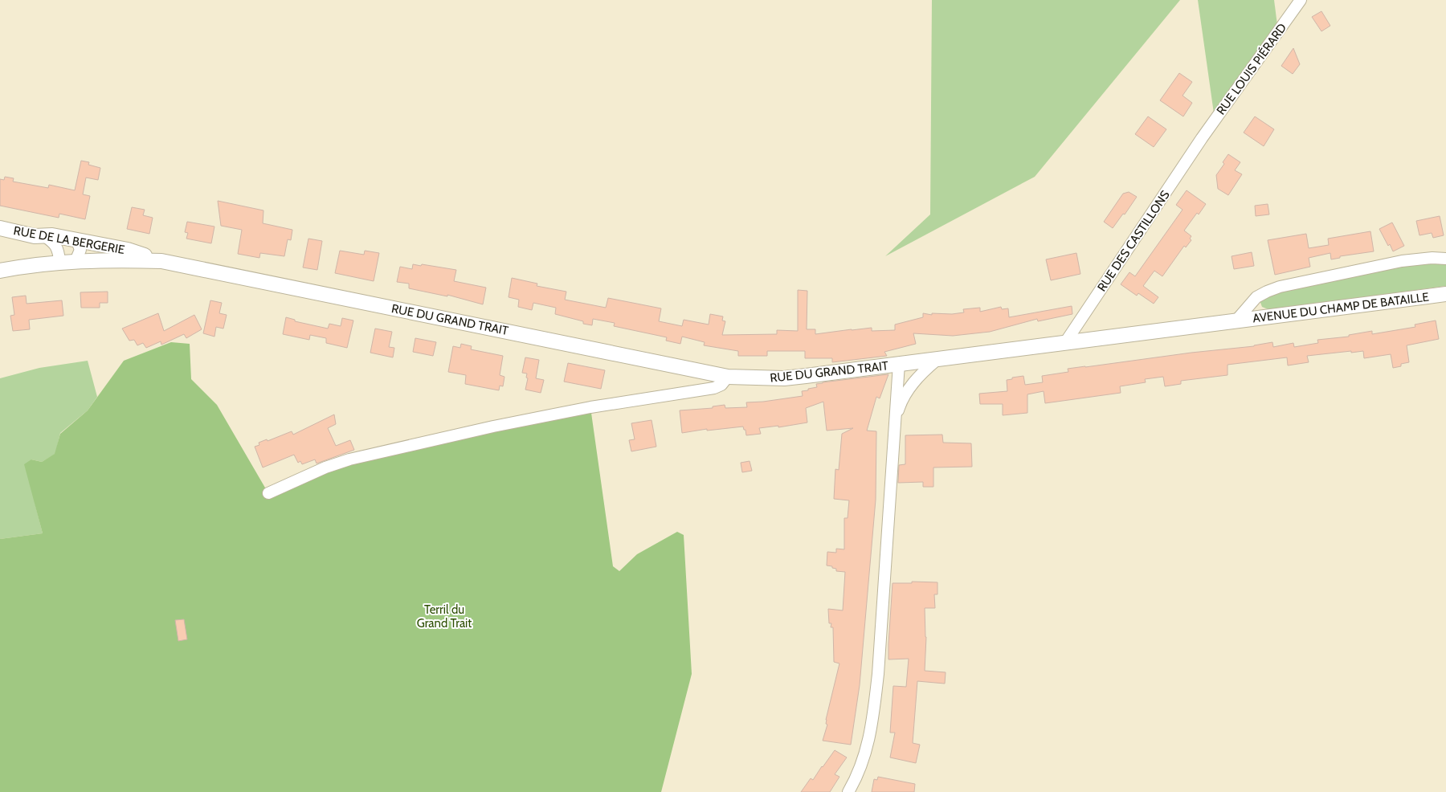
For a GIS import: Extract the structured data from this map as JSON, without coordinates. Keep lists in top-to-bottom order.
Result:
{
  "streets": {
    "street": [
      "RUE LOUIS PIÉRARD",
      "RUE DE LA BERGERIE",
      "RUE DES CASTILLONS",
      "AVENUE DU CHAMP DE BATAILLE",
      "RUE DU GRAND TRAIT"
    ]
  },
  "crossings": [
    ["RUE LOUIS PIÉRARD", "RUE DES CASTILLONS"],
    ["RUE DE LA BERGERIE", "RUE DU GRAND TRAIT"],
    ["RUE DES CASTILLONS", "AVENUE DU CHAMP DE BATAILLE"],
    ["RUE DES CASTILLONS", "RUE DU GRAND TRAIT"],
    ["AVENUE DU CHAMP DE BATAILLE", "RUE DU GRAND TRAIT"]
  ],
  "parks": ["Terril du Grand Trait"]
}
